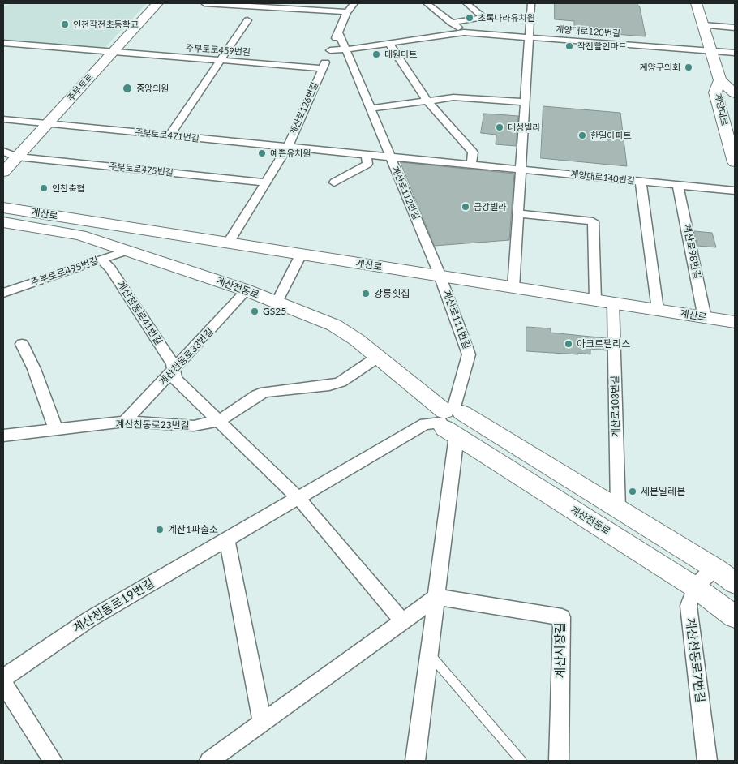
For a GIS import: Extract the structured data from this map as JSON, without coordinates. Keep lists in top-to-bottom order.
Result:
{
  "streets": {
    "street": [
      "계양대로120번길",
      "주부토로459번길",
      "주부토로",
      "계산로126번길",
      "계양대로",
      "주부토로471번길",
      "주부토로475번길",
      "계양대로140번길",
      "계산로112번길",
      "계산로",
      "계산로98번길",
      "주부토로495번길",
      "계산천동로",
      "계산천동로41번길",
      "계산로111번길",
      "계산천동로33번길",
      "계산로103번길",
      "계산천동로23번길",
      "계산천동로19번길",
      "계산시장길",
      "계산천동로7번길"
    ]
  },
  "crossings": [
    ["계양대로120번길", "계산로126번길"],
    ["계양대로120번길", "계양대로"],
    ["계양대로120번길", "계산로112번길"],
    ["주부토로459번길", "주부토로"],
    ["주부토로459번길", "계산로126번길"],
    ["주부토로", "주부토로471번길"],
    ["주부토로", "주부토로475번길"],
    ["계산로126번길", "주부토로471번길"],
    ["계산로126번길", "주부토로475번길"],
    ["계산로126번길", "계양대로140번길"],
    ["계산로126번길", "계산로112번길"],
    ["계산로126번길", "계산로"],
    ["주부토로471번길", "계양대로140번길"],
    ["계양대로140번길", "계산로112번길"],
    ["계양대로140번길", "계산로98번길"],
    ["계산로112번길", "계산로"],
    ["계산로112번길", "계산로111번길"],
    ["계산로", "계산로98번길"],
    ["계산로", "계산로111번길"],
    ["계산로", "계산로103번길"],
    ["주부토로495번길", "계산천동로"],
    ["주부토로495번길", "계산천동로41번길"],
    ["계산천동로", "계산로111번길"],
    ["계산천동로", "계산천동로33번길"],
    ["계산천동로", "계산로103번길"],
    ["계산천동로", "계산천동로23번길"],
    ["계산천동로", "계산천동로19번길"],
    ["계산천동로", "계산천동로7번길"],
    ["계산천동로41번길", "계산천동로33번길"],
    ["계산천동로41번길", "계산천동로23번길"],
    ["계산로111번길", "계산천동로19번길"],
    ["계산천동로33번길", "계산천동로23번길"]
  ],
  "places": [
    "초록나라유치원",
    "인천작전초등학교",
    "작전할인마트",
    "대원마트",
    "계양구의회",
    "중앙의원",
    "대성빌라",
    "한일아파트",
    "예쁜유치원",
    "인천축협",
    "금강빌라",
    "강릉횟집",
    "GS25",
    "아크로팰리스",
    "세븐일레븐",
    "계산1파출소"
  ]
}
